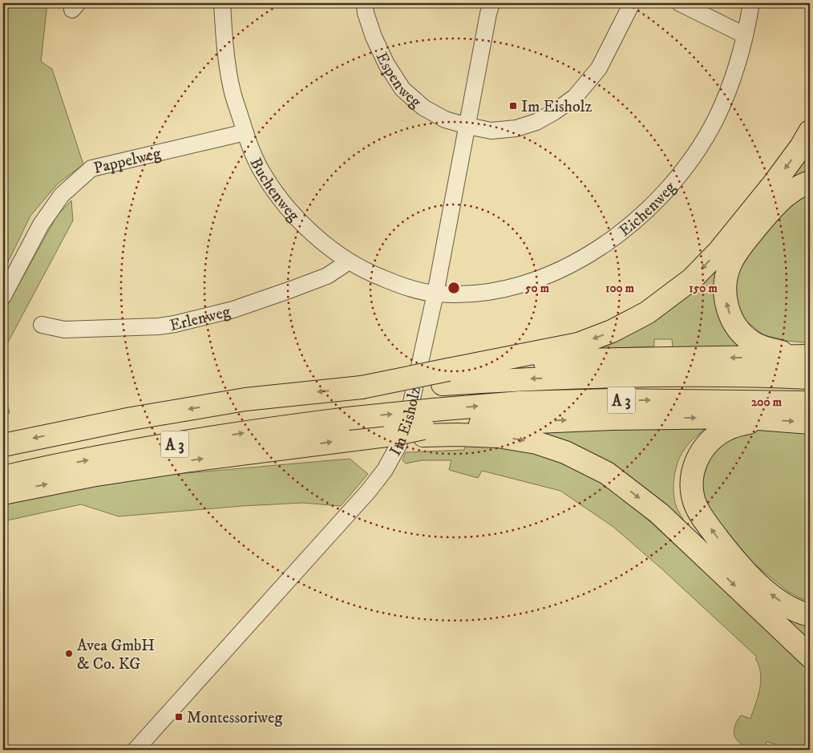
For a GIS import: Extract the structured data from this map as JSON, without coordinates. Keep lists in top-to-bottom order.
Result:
{
  "streets": {
    "highway": ["A 3"],
    "street": [
      "Espenweg",
      "Pappelweg",
      "Buchenweg",
      "Eichenweg",
      "Erlenweg",
      "Im Eisholz"
    ]
  },
  "crossings": [
    ["Espenweg", "Im Eisholz"],
    ["Pappelweg", "Buchenweg"],
    ["Buchenweg", "Eichenweg"],
    ["Buchenweg", "Erlenweg"],
    ["Buchenweg", "Im Eisholz"],
    ["Eichenweg", "Im Eisholz"]
  ],
  "places": {
    "transit": ["Im Eisholz", "Montessoriweg"],
    "other": ["Avea GmbH & Co. KG"]
  },
  "rings": [
    "50 m",
    "100 m",
    "150 m",
    "200 m"
  ]
}
